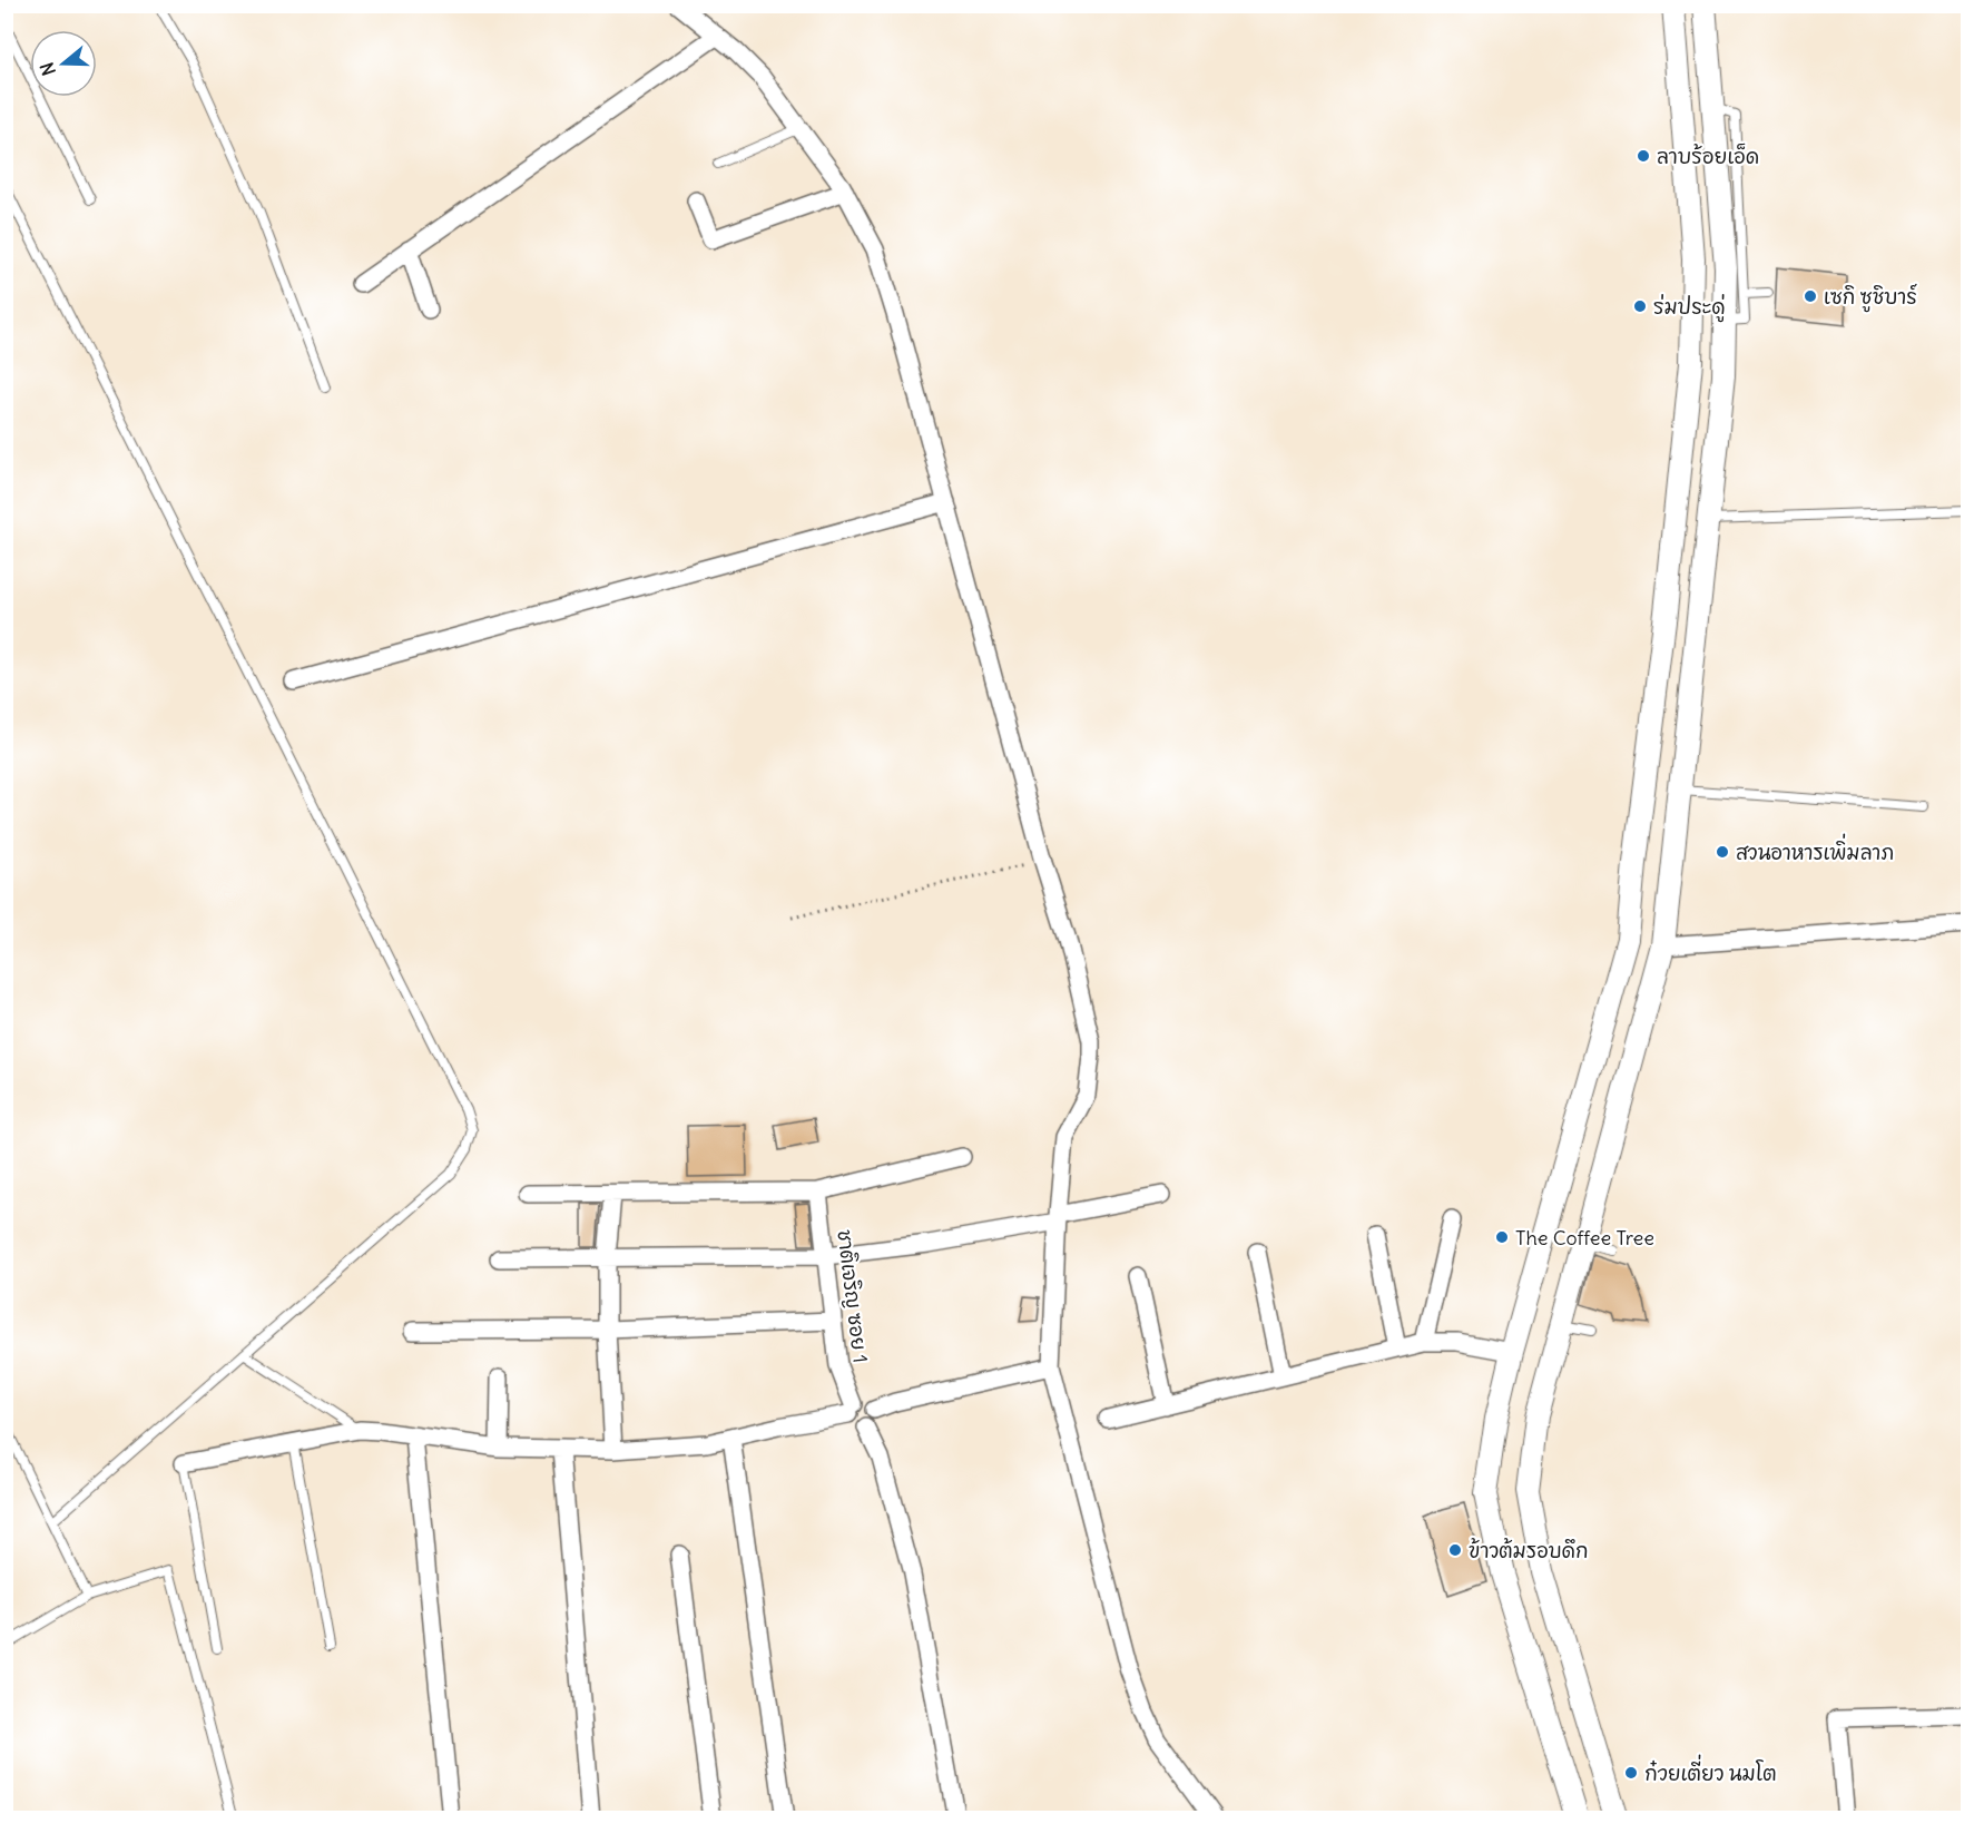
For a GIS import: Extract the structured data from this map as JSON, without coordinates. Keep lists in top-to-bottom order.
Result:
{
  "streets": {
    "street": ["ชาติเจริญ ซอย 1"]
  },
  "places": [
    "ลาบร้อยเอ็ด",
    "เซกิ ซูชิบาร์",
    "ร่มประดู่",
    "สวนอาหารเพิ่มลาภ",
    "The Coffee Tree",
    "ข้าวต้มรอบดึก",
    "ก๋วยเตี่ยว นมโต"
  ],
  "north": "left"
}
